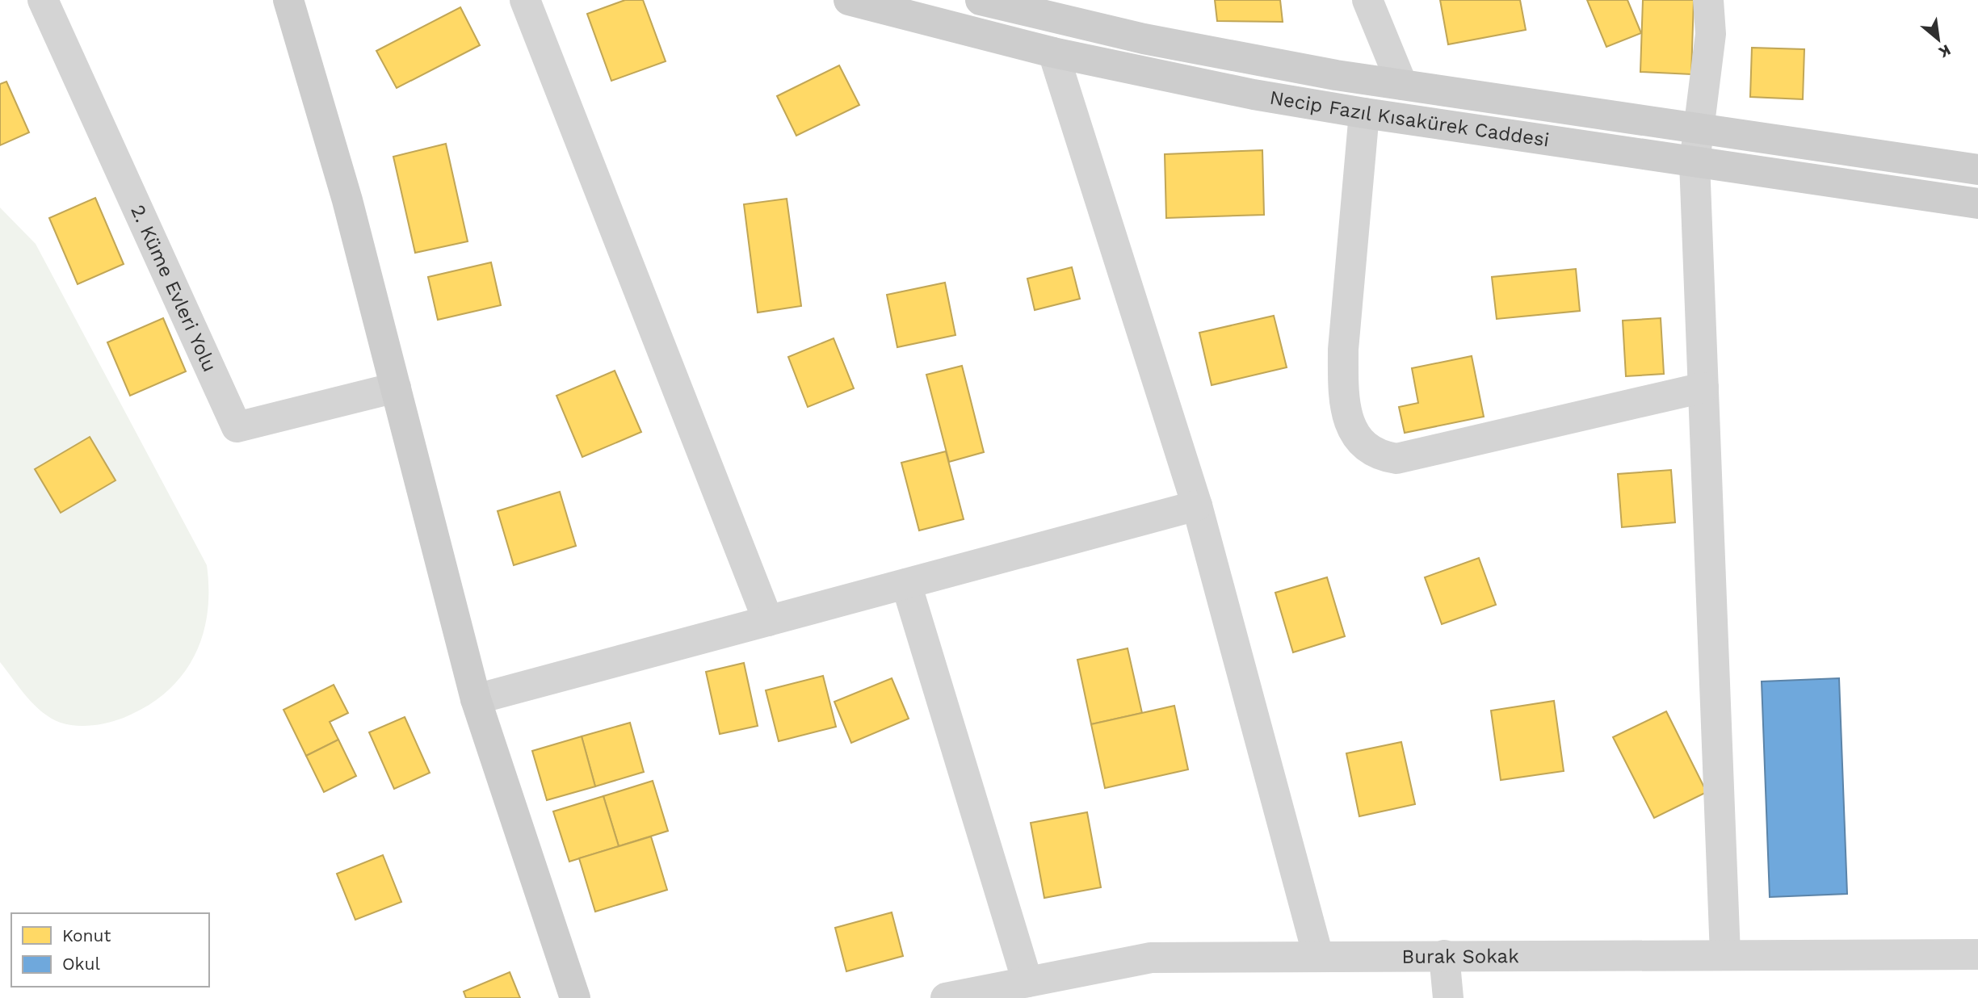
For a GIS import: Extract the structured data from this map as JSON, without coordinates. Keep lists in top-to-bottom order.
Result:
{
  "streets": {
    "street": ["Necip Fazıl Kısakürek Caddesi", "2. Küme Evleri Yolu", "Burak Sokak"]
  },
  "legend": ["Konut", "Okul"],
  "north": "bottom right"
}
